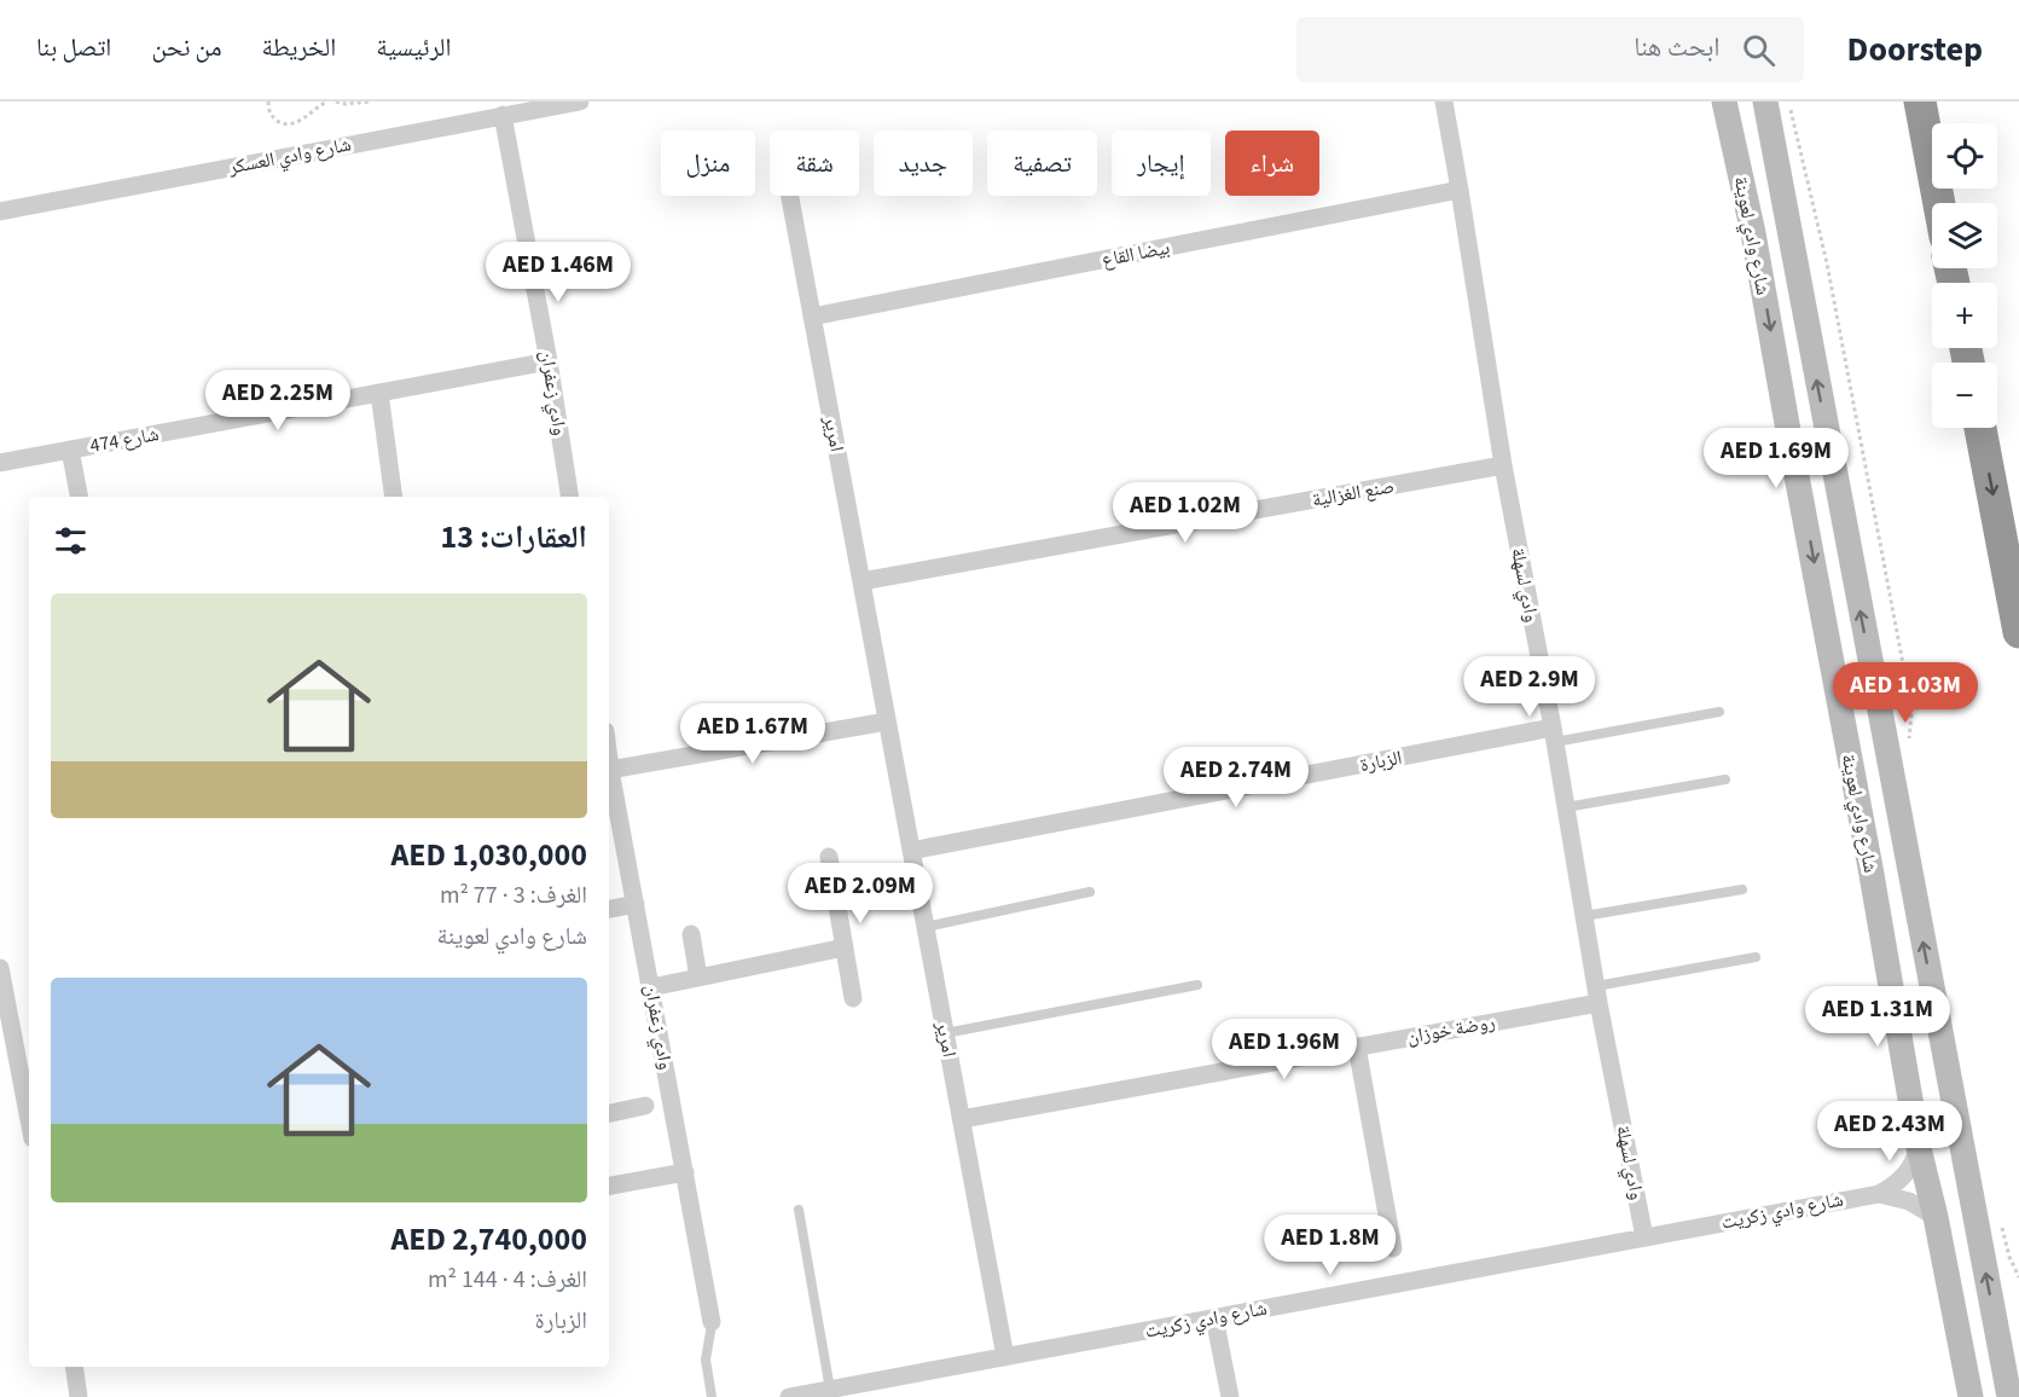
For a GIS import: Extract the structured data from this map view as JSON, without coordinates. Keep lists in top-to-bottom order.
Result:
{
  "streets": {
    "main road": ["شارع وادي لعوينة"],
    "street": [
      "شارع وادي العسكر",
      "بيضا القاع",
      "وادي زعفران",
      "امرير",
      "شارع 474",
      "صنع الغزالية",
      "وادي لسهلة",
      "الزبارة",
      "روضة خوزان",
      "شارع وادي زكريت"
    ]
  },
  "crossings": [
    ["شارع وادي العسكر", "وادي زعفران"],
    ["شارع وادي لعوينة", "شارع وادي زكريت"],
    ["بيضا القاع", "امرير"],
    ["بيضا القاع", "وادي لسهلة"],
    ["وادي زعفران", "شارع 474"],
    ["امرير", "صنع الغزالية"],
    ["امرير", "الزبارة"],
    ["امرير", "روضة خوزان"],
    ["امرير", "شارع وادي زكريت"],
    ["صنع الغزالية", "وادي لسهلة"],
    ["وادي لسهلة", "الزبارة"],
    ["وادي لسهلة", "روضة خوزان"],
    ["وادي لسهلة", "شارع وادي زكريت"]
  ],
  "page": {
    "header": "Doorstep",
    "search": "ابحث هنا",
    "nav": [
      "الرئيسية",
      "الخريطة",
      "من نحن",
      "اتصل بنا"
    ],
    "map_buttons": ["+", "−"],
    "chip": [
      "شراء",
      "إيجار",
      "تصفية",
      "جديد",
      "شقة",
      "منزل"
    ],
    "price": [
      "AED 1.46M",
      "AED 2.25M",
      "AED 1.69M",
      "AED 1.02M",
      "AED 2.9M",
      "AED 1.03M",
      "AED 1.67M",
      "AED 2.74M",
      "AED 2.09M",
      "AED 1.31M",
      "AED 1.96M",
      "AED 2.43M",
      "AED 1.8M"
    ],
    "heading": "العقارات: 13",
    "list": [
      {
        "name": "AED 1,030,000",
        "note": "الغرف: 3 · 77 m² · شارع وادي لعوينة"
      },
      {
        "name": "AED 2,740,000",
        "note": "الغرف: 4 · 144 m² · الزبارة"
      }
    ]
  }
}
